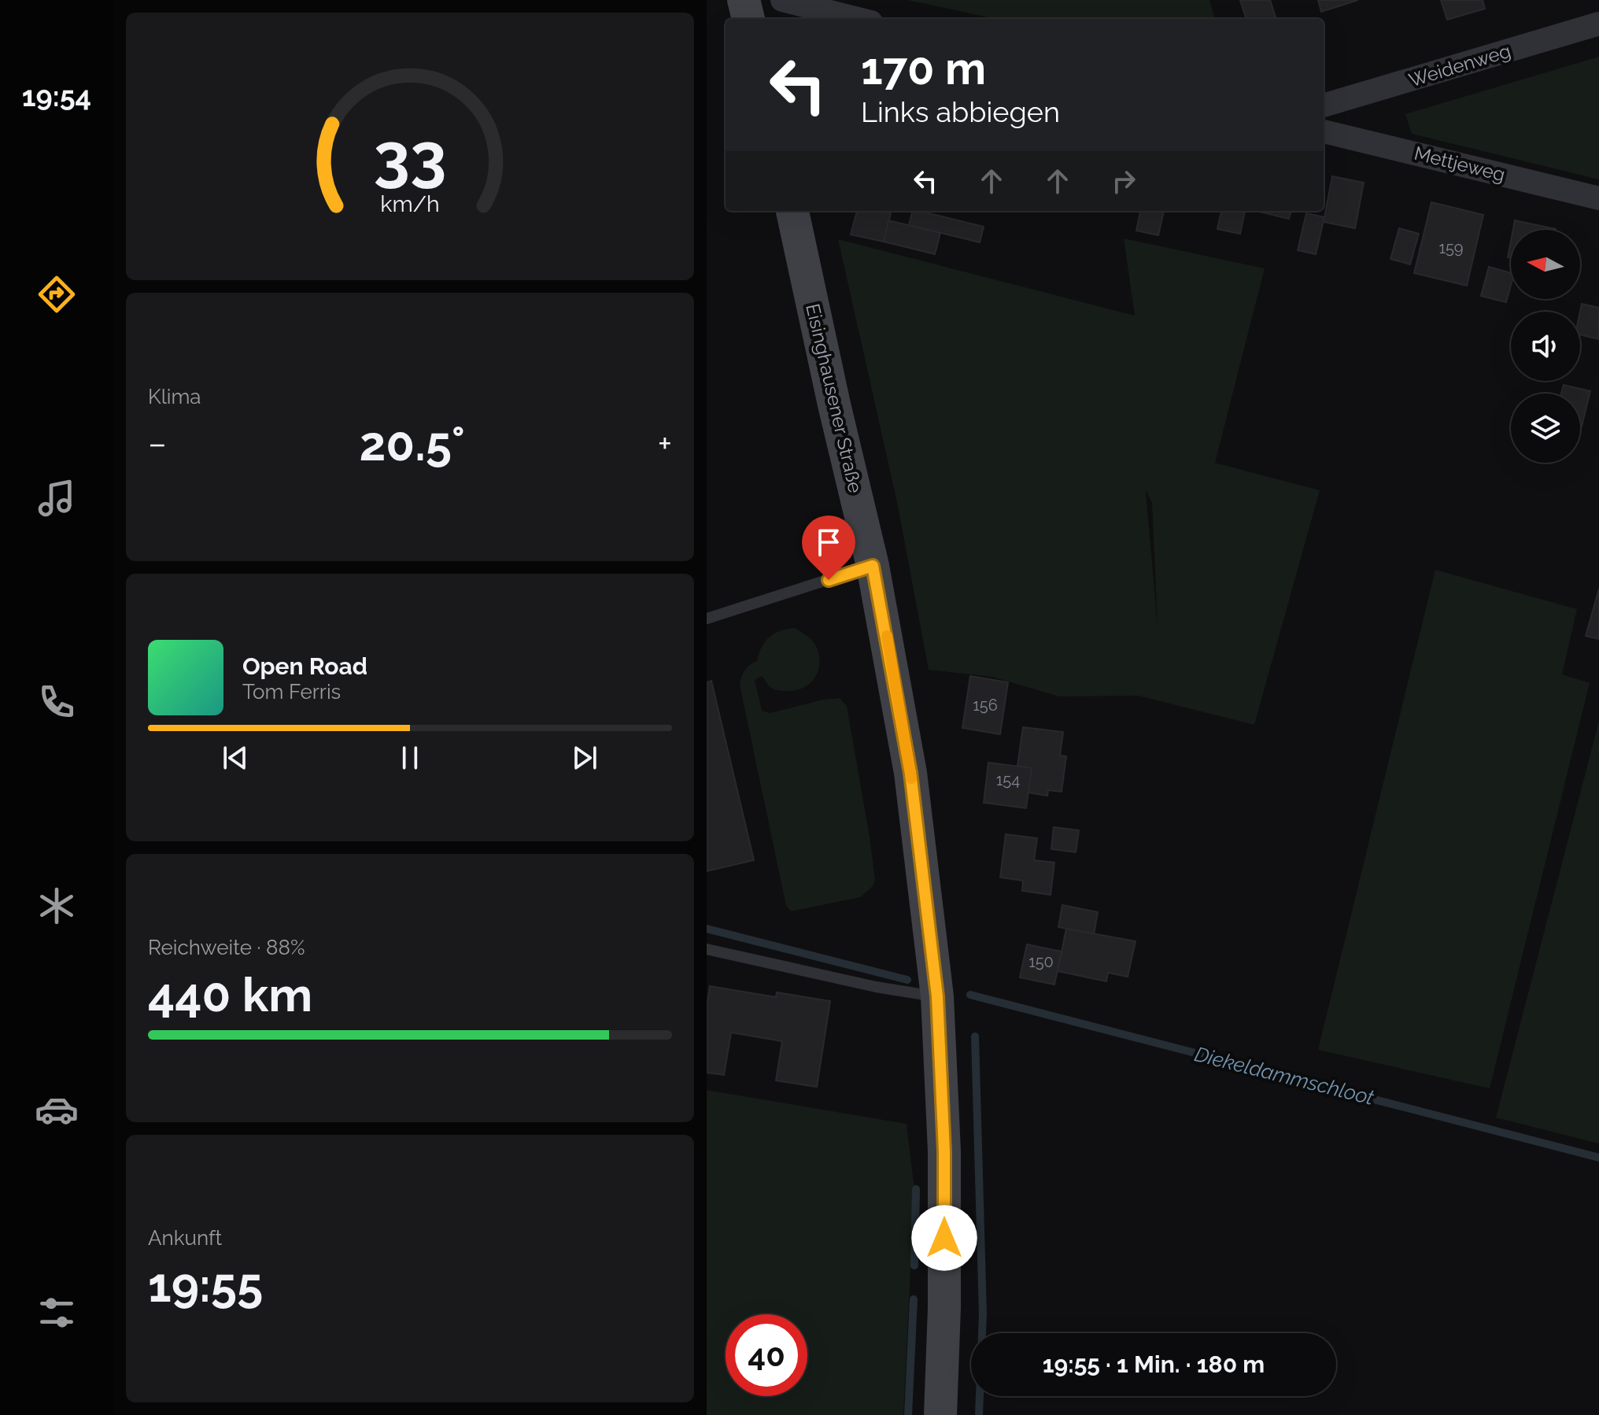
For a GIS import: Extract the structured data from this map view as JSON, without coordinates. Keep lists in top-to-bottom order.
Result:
{
  "streets": {
    "street": ["Weidenweg", "Mettjeweg", "Eisinghausener Straße"]
  },
  "water": ["Diekeldammschloot"],
  "house_numbers": [
    "159",
    "156",
    "154",
    "150"
  ],
  "north": "left",
  "page": {
    "tabs": "19:54",
    "turn": ["170 m", "Links abbiegen"],
    "tile": [
      "Klima",
      ["Reichweite · 88%", "440 km"],
      ["Ankunft", "19:55"]
    ],
    "heat": ["−", "20.5°", "+"],
    "song": ["Open Road", "Tom Ferris"],
    "limit": "40",
    "trip": "19:55 · 1 Min. · 180 m",
    "gauge": ["33", "km/h"]
  }
}
